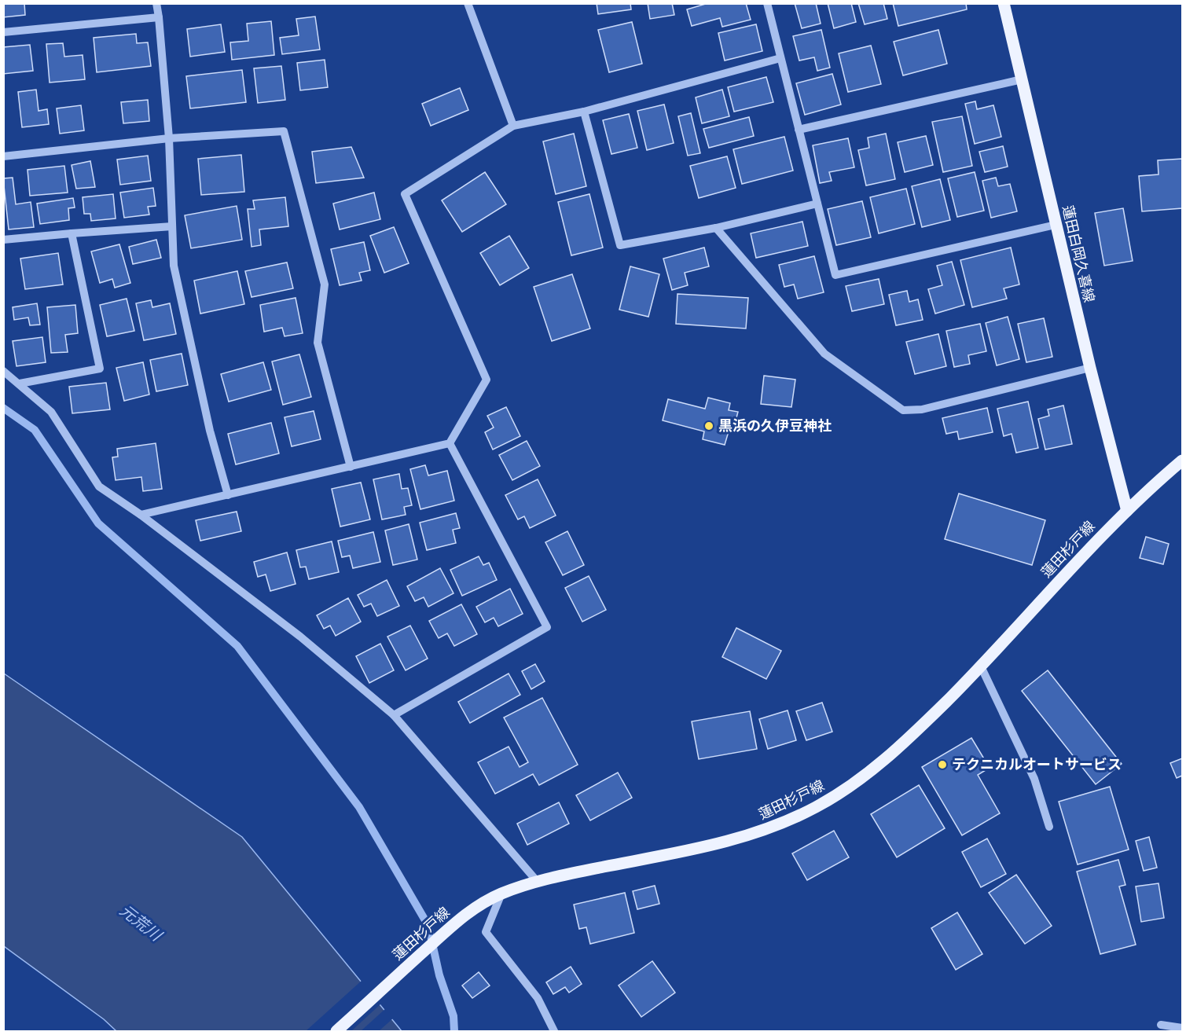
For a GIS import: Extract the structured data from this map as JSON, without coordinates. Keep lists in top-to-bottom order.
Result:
{
  "streets": {
    "main road": ["蓮田白岡久喜線", "蓮田杉戸線"]
  },
  "crossings": [
    ["蓮田白岡久喜線", "蓮田杉戸線"]
  ],
  "water": ["元荒川"],
  "places": ["黒浜の久伊豆神社", "テクニカルオートサービス"]
}
